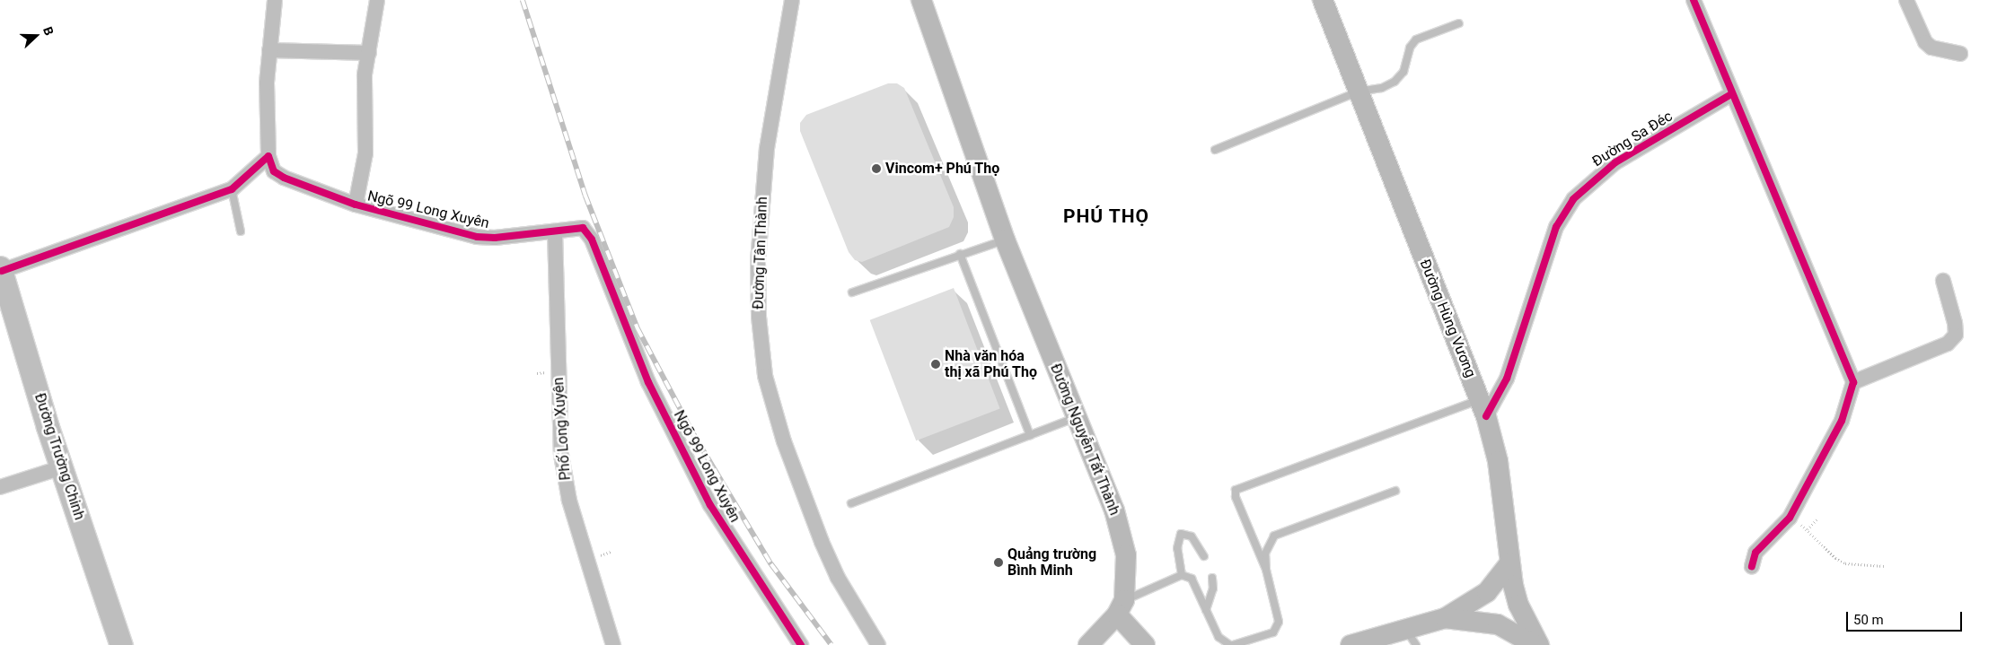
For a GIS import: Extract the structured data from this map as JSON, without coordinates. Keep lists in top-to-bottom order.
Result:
{
  "streets": {
    "main road": ["Đường Hùng Vương", "Đường Nguyễn Tất Thành", "Đường Trường Chinh"],
    "street": [
      "Đường Sa Đéc",
      "Ngõ 99 Long Xuyên",
      "Đường Tân Thành",
      "Phố Long Xuyên"
    ]
  },
  "crossings": [
    ["Đường Sa Đéc", "Đường Hùng Vương"],
    ["Ngõ 99 Long Xuyên", "Phố Long Xuyên"]
  ],
  "districts": ["PHÚ THỌ"],
  "places": ["Vincom+ Phú Thọ", "Nhà văn hóa thị xã Phú Thọ", "Quảng trường Bình Minh"],
  "scale_bar": "50 m",
  "north": "right"
}
